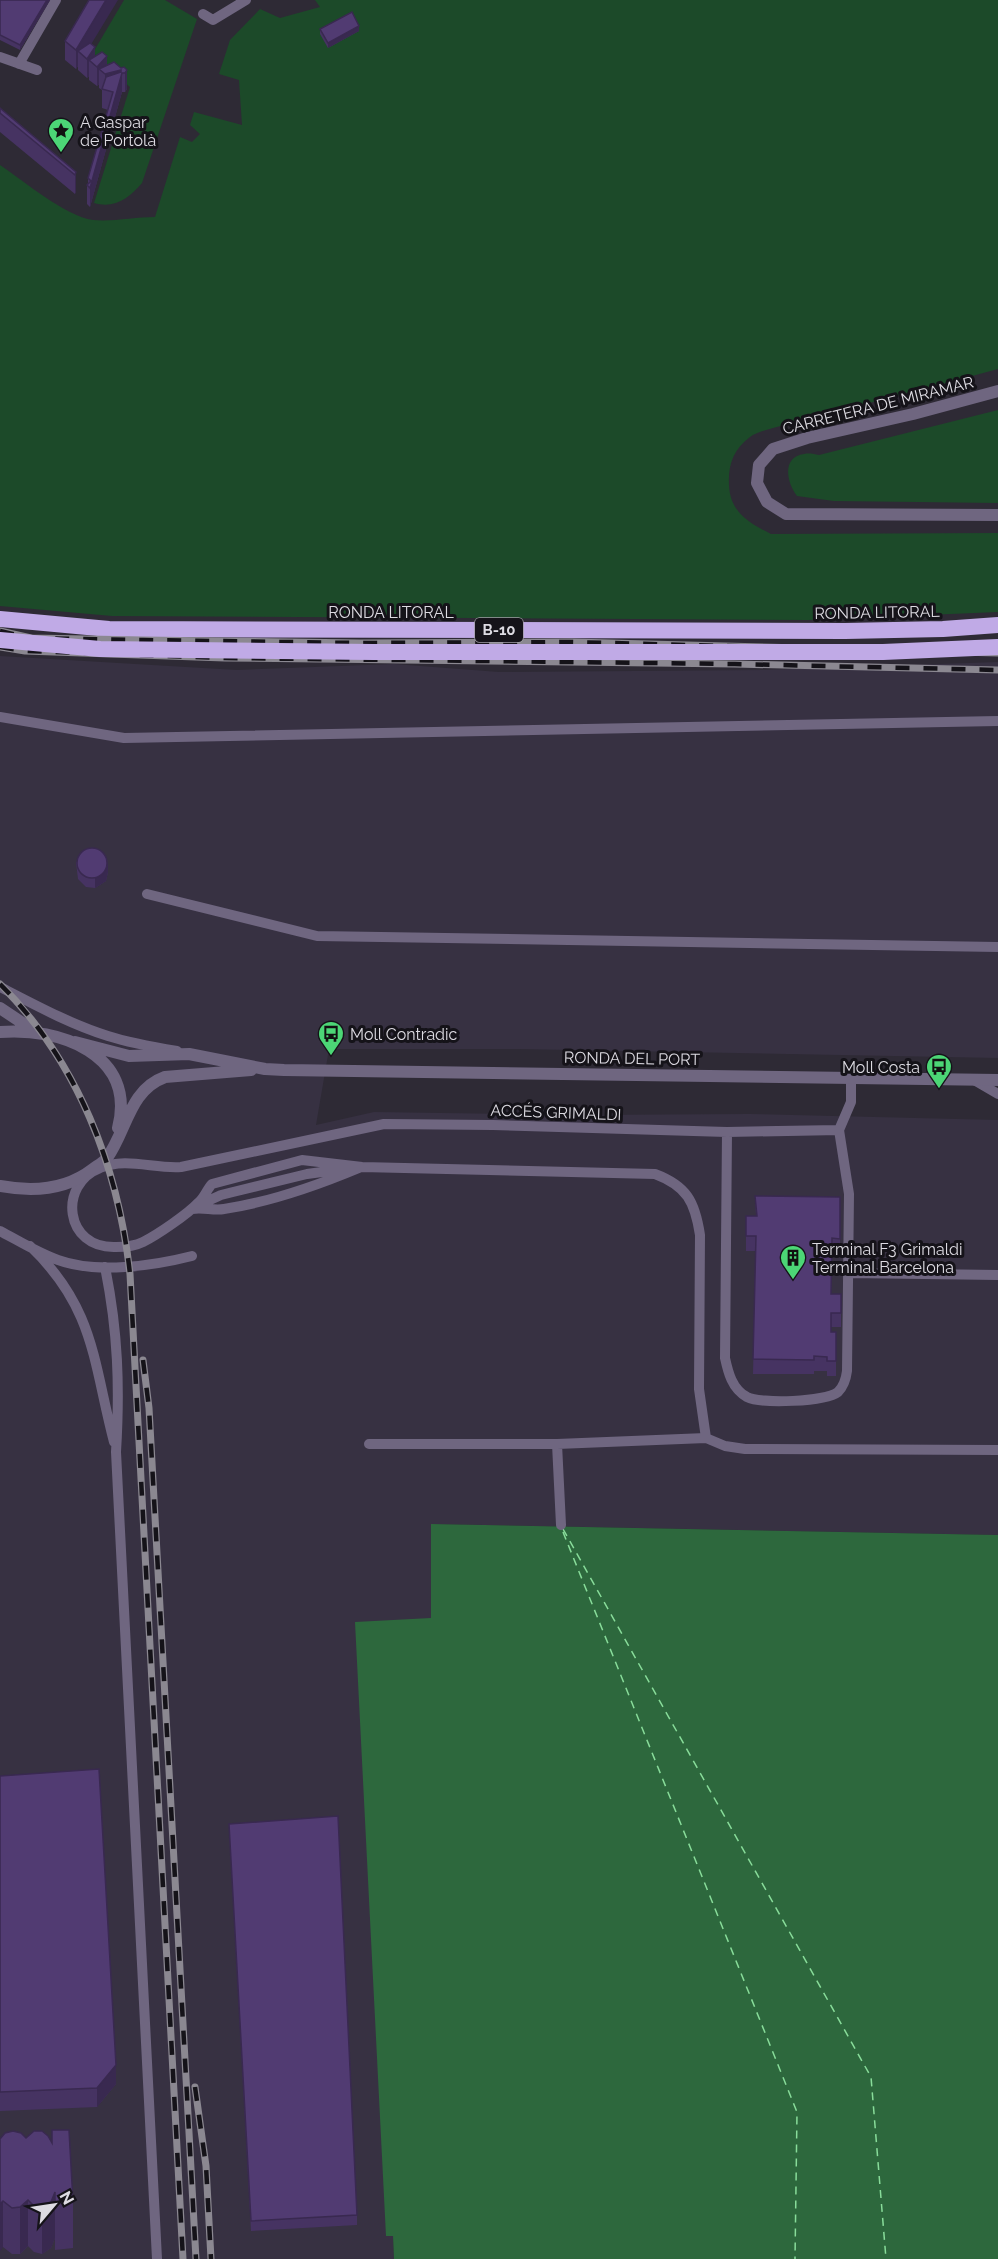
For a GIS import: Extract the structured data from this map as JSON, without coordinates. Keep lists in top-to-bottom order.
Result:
{
  "streets": {
    "highway": ["RONDA LITORAL", "B-10"],
    "street": ["CARRETERA DE MIRAMAR", "RONDA DEL PORT"],
    "lane": ["ACCÉS GRIMALDI"]
  },
  "places": {
    "place": ["A Gaspar de Portolà"],
    "bus stop": ["Moll Contradic", "Moll Costa"],
    "building": ["Terminal F3 Grimaldi Terminal Barcelona"]
  },
  "north": "top right"
}
